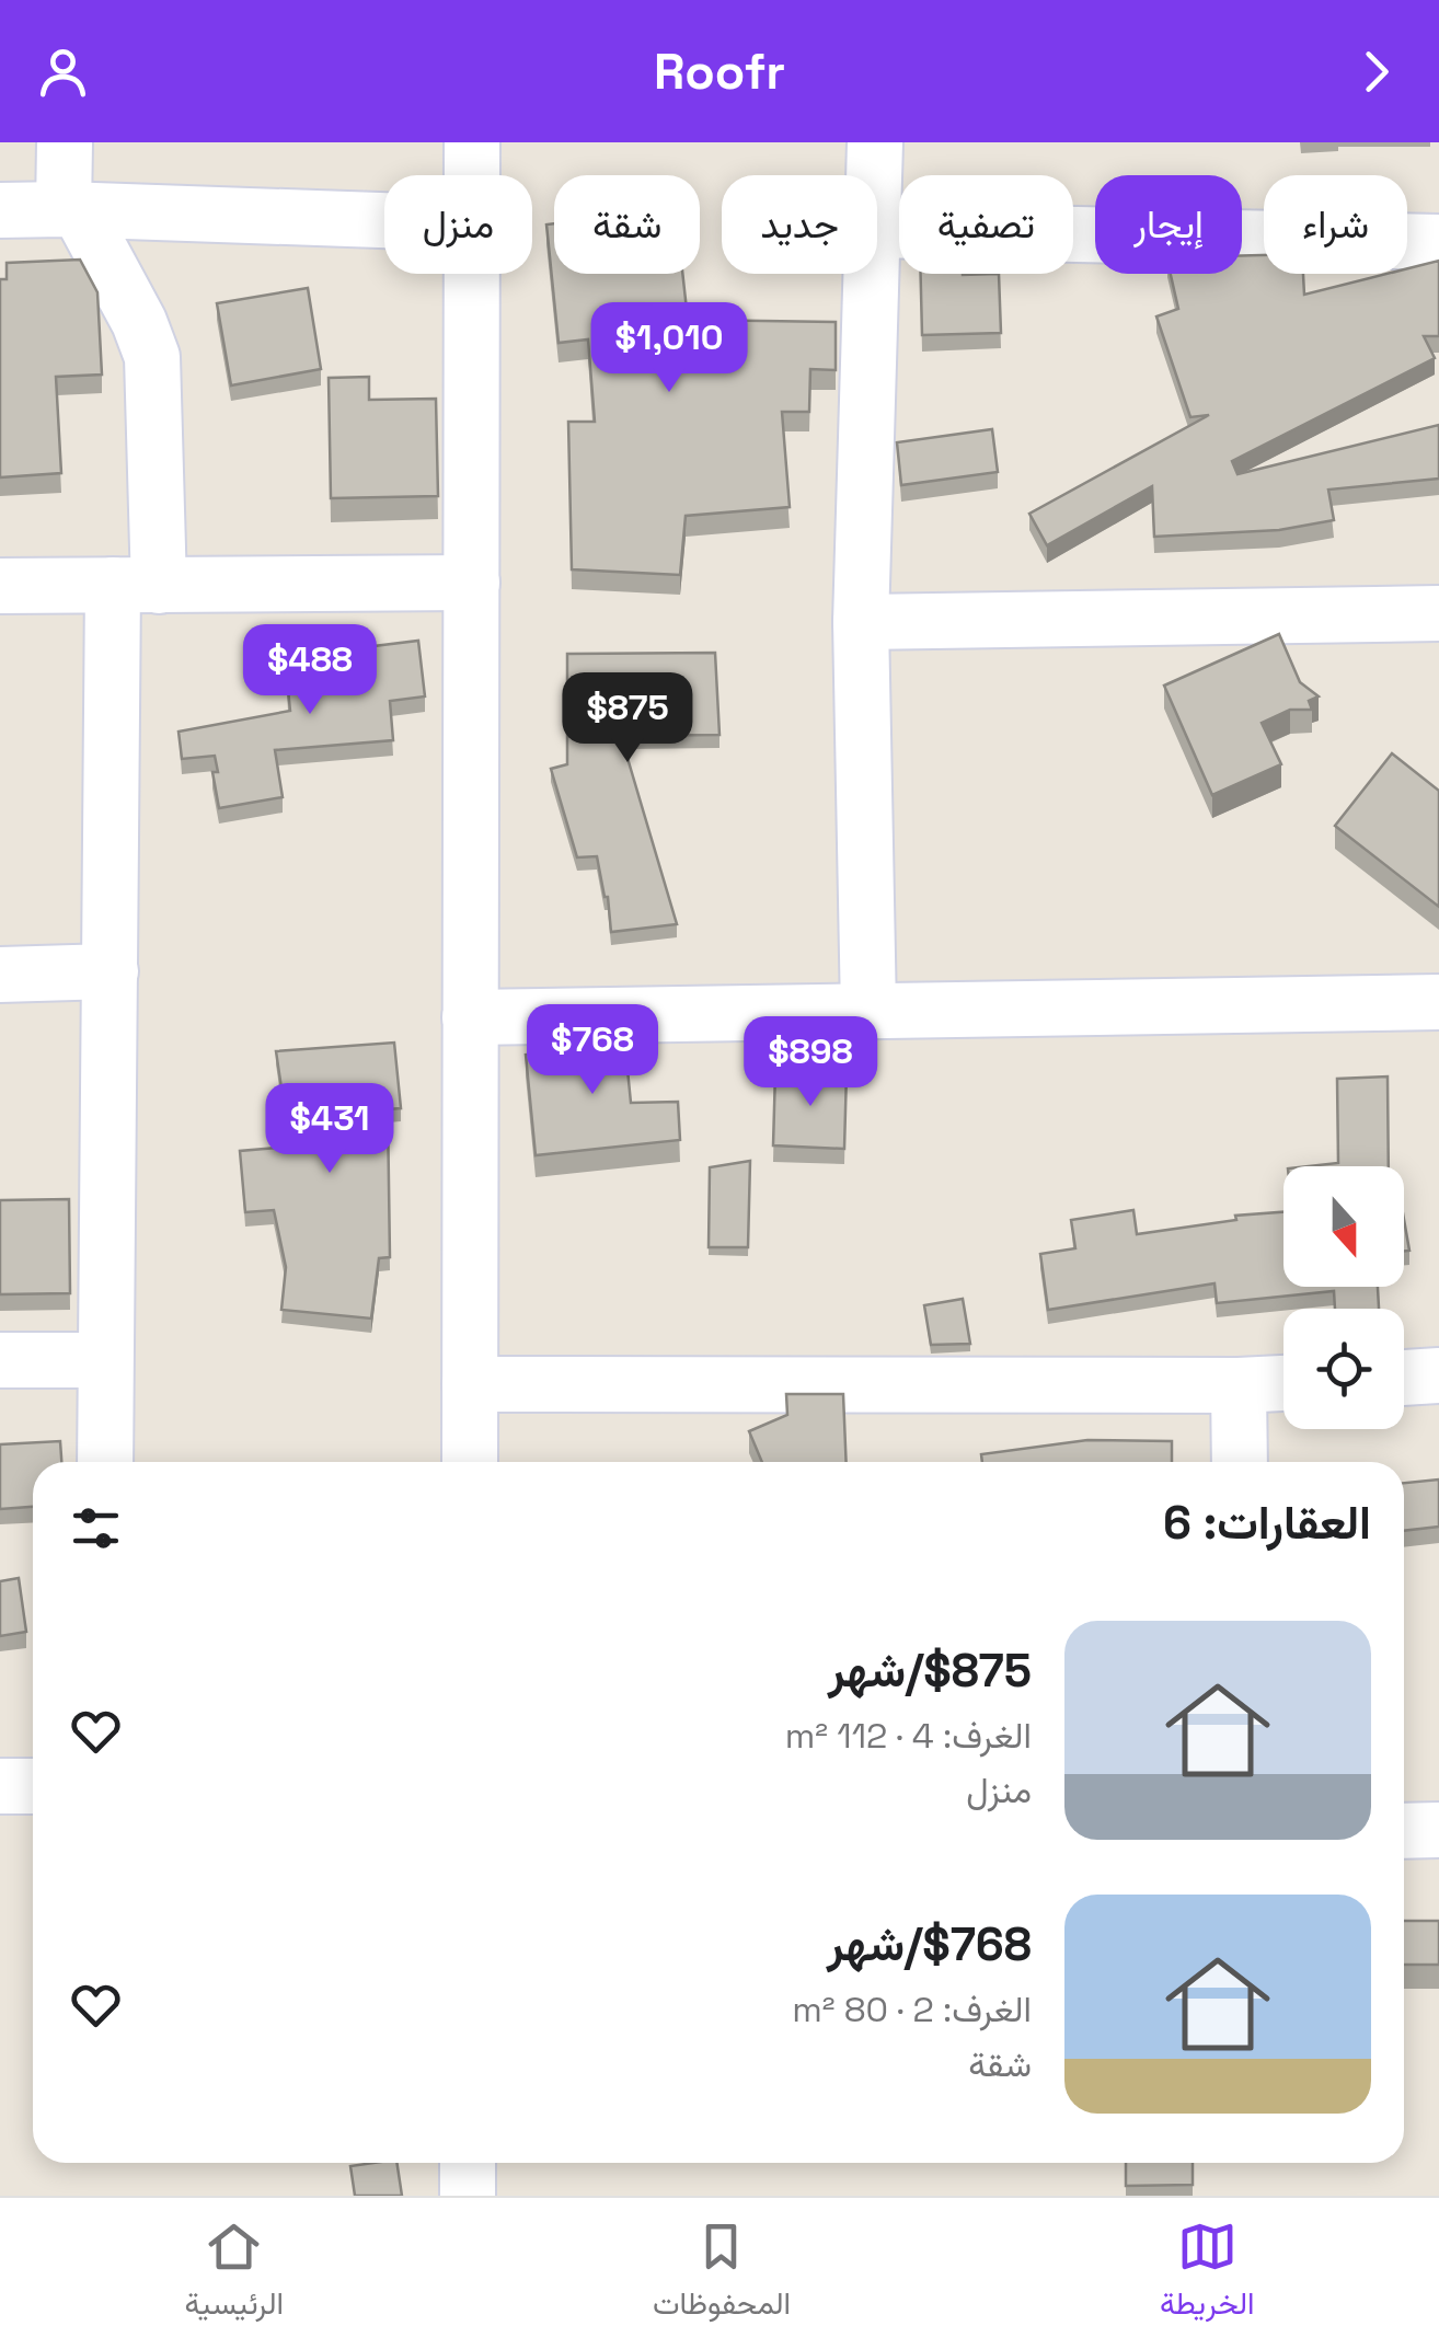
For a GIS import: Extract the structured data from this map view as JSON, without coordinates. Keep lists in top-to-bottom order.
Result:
{
  "north": "bottom",
  "page": {
    "header": "Roofr",
    "chip": [
      "شراء",
      "إيجار",
      "تصفية",
      "جديد",
      "شقة",
      "منزل"
    ],
    "price": [
      "$1,010",
      "$488",
      "$875",
      "$768",
      "$898",
      "$431"
    ],
    "heading": "العقارات: 6",
    "list": [
      {
        "name": "$875/شهر",
        "note": "الغرف: 4 · 112 m² · منزل"
      },
      {
        "name": "$768/شهر",
        "note": "الغرف: 2 · 80 m² · شقة"
      }
    ],
    "tabs": ["الخريطة", "المحفوظات", "الرئيسية"]
  }
}
